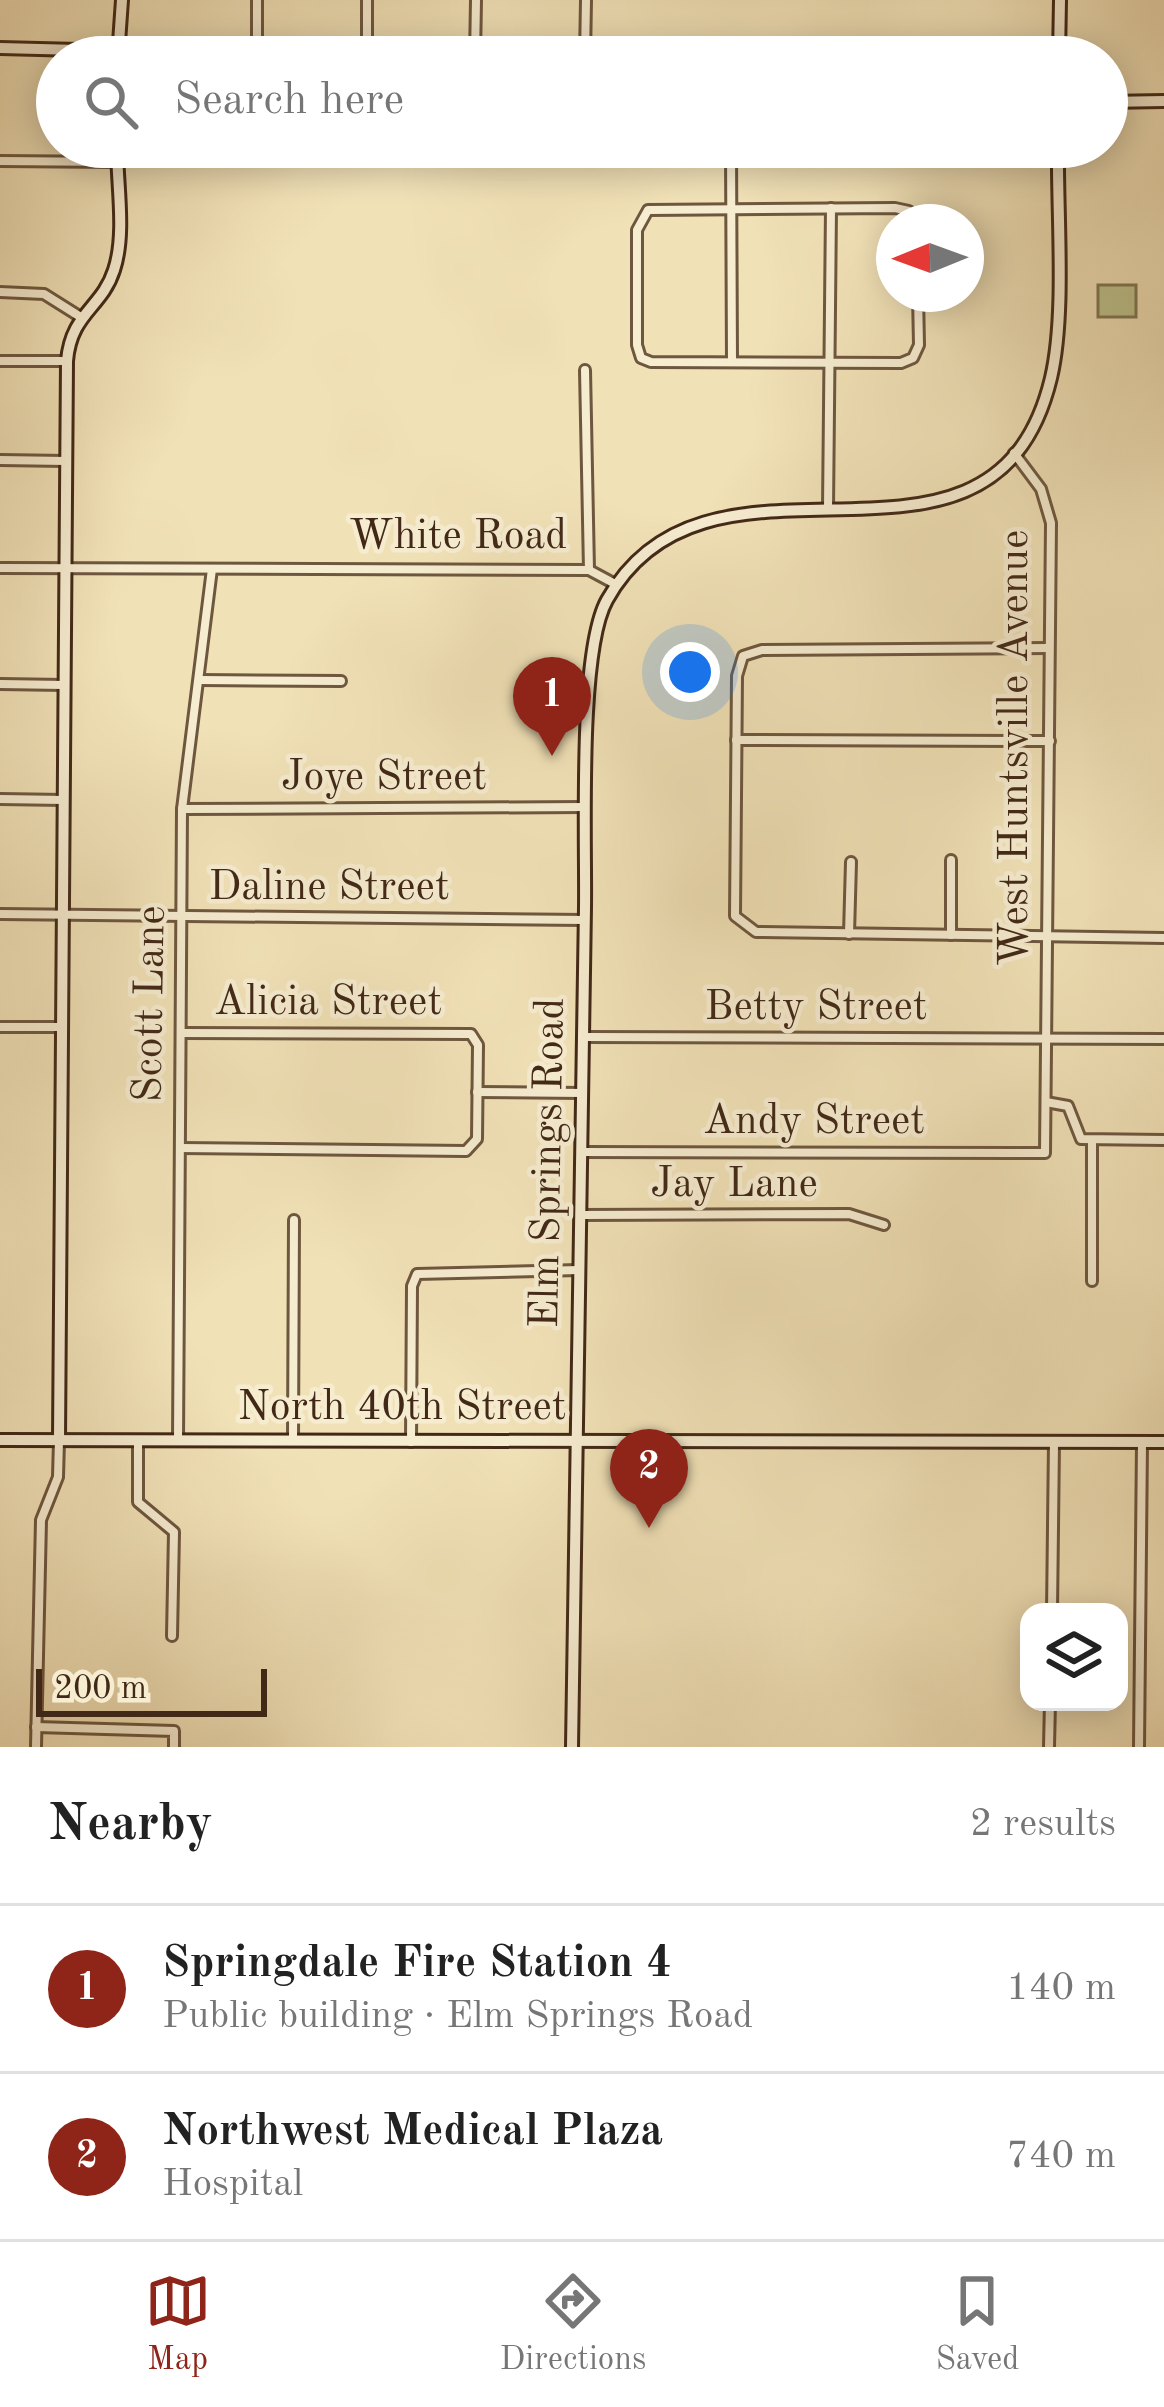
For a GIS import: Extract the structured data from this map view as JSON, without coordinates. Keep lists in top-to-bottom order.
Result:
{
  "streets": {
    "street": [
      "White Road",
      "West Huntsville Avenue",
      "Joye Street",
      "Daline Street",
      "Alicia Street",
      "Scott Lane",
      "Betty Street",
      "Andy Street",
      "Elm Springs Road",
      "Jay Lane",
      "North 40th Street"
    ]
  },
  "crossings": [
    ["White Road", "West Huntsville Avenue"],
    ["White Road", "Scott Lane"],
    ["White Road", "Elm Springs Road"],
    ["West Huntsville Avenue", "Betty Street"],
    ["West Huntsville Avenue", "Andy Street"],
    ["Joye Street", "Scott Lane"],
    ["Joye Street", "Elm Springs Road"],
    ["Daline Street", "Scott Lane"],
    ["Daline Street", "Elm Springs Road"],
    ["Alicia Street", "Scott Lane"],
    ["Scott Lane", "North 40th Street"],
    ["Betty Street", "Elm Springs Road"],
    ["Andy Street", "Elm Springs Road"],
    ["Elm Springs Road", "Jay Lane"],
    ["Elm Springs Road", "North 40th Street"]
  ],
  "scale_bar": "200 m",
  "north": "left",
  "page": {
    "search": "Search here",
    "pins": ["1", "2"],
    "scale": "200 m",
    "heading": ["Nearby", "2 results"],
    "list": [
      {
        "mark": "1",
        "name": "Springdale Fire Station 4",
        "note": "Public building · Elm Springs Road",
        "value": "140 m"
      },
      {
        "mark": "2",
        "name": "Northwest Medical Plaza",
        "note": "Hospital",
        "value": "740 m"
      }
    ],
    "nav": ["Map", "Directions", "Saved"]
  }
}
